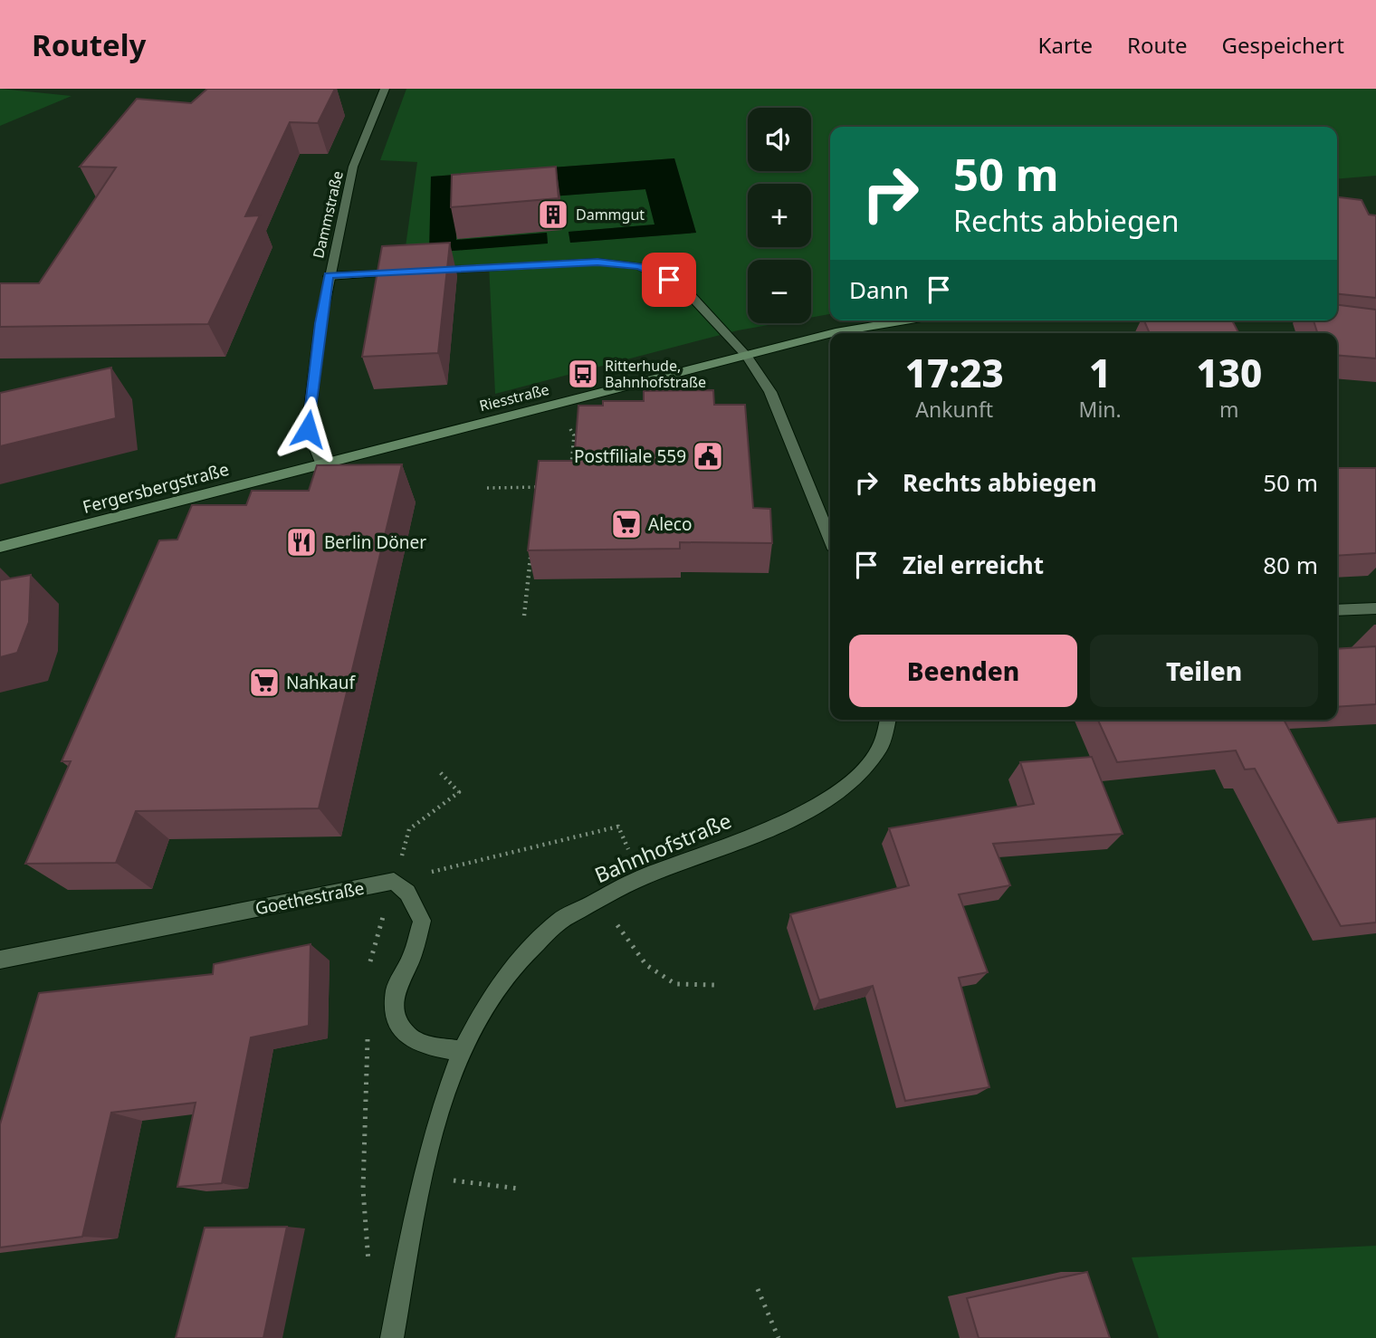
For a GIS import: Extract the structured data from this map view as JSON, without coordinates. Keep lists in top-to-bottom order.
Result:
{
  "streets": {
    "main road": ["Riesstraße", "Fergersbergstraße"],
    "street": ["Dammstraße", "Bahnhofstraße", "Goethestraße"]
  },
  "crossings": [
    ["Dammstraße", "Riesstraße"],
    ["Dammstraße", "Fergersbergstraße"],
    ["Riesstraße", "Fergersbergstraße"]
  ],
  "places": {
    "building": ["Dammgut"],
    "bus stop": ["Ritterhude, Bahnhofstraße"],
    "public building": ["Postfiliale 559"],
    "supermarket": ["Aleco", "Nahkauf"],
    "restaurant": ["Berlin Döner"]
  },
  "page": {
    "header": "Routely",
    "nav": ["Karte", "Route", "Gespeichert"],
    "map_buttons": ["+", "−"],
    "turn": ["50 m", "Rechts abbiegen"],
    "then": "Dann",
    "eta": [
      "17:23",
      "Ankunft",
      "1",
      "Min.",
      "130",
      "m"
    ],
    "list": [
      {
        "name": "Rechts abbiegen",
        "value": "50 m"
      },
      {
        "name": "Ziel erreicht",
        "value": "80 m"
      }
    ],
    "buttons": ["Beenden", "Teilen"]
  }
}
